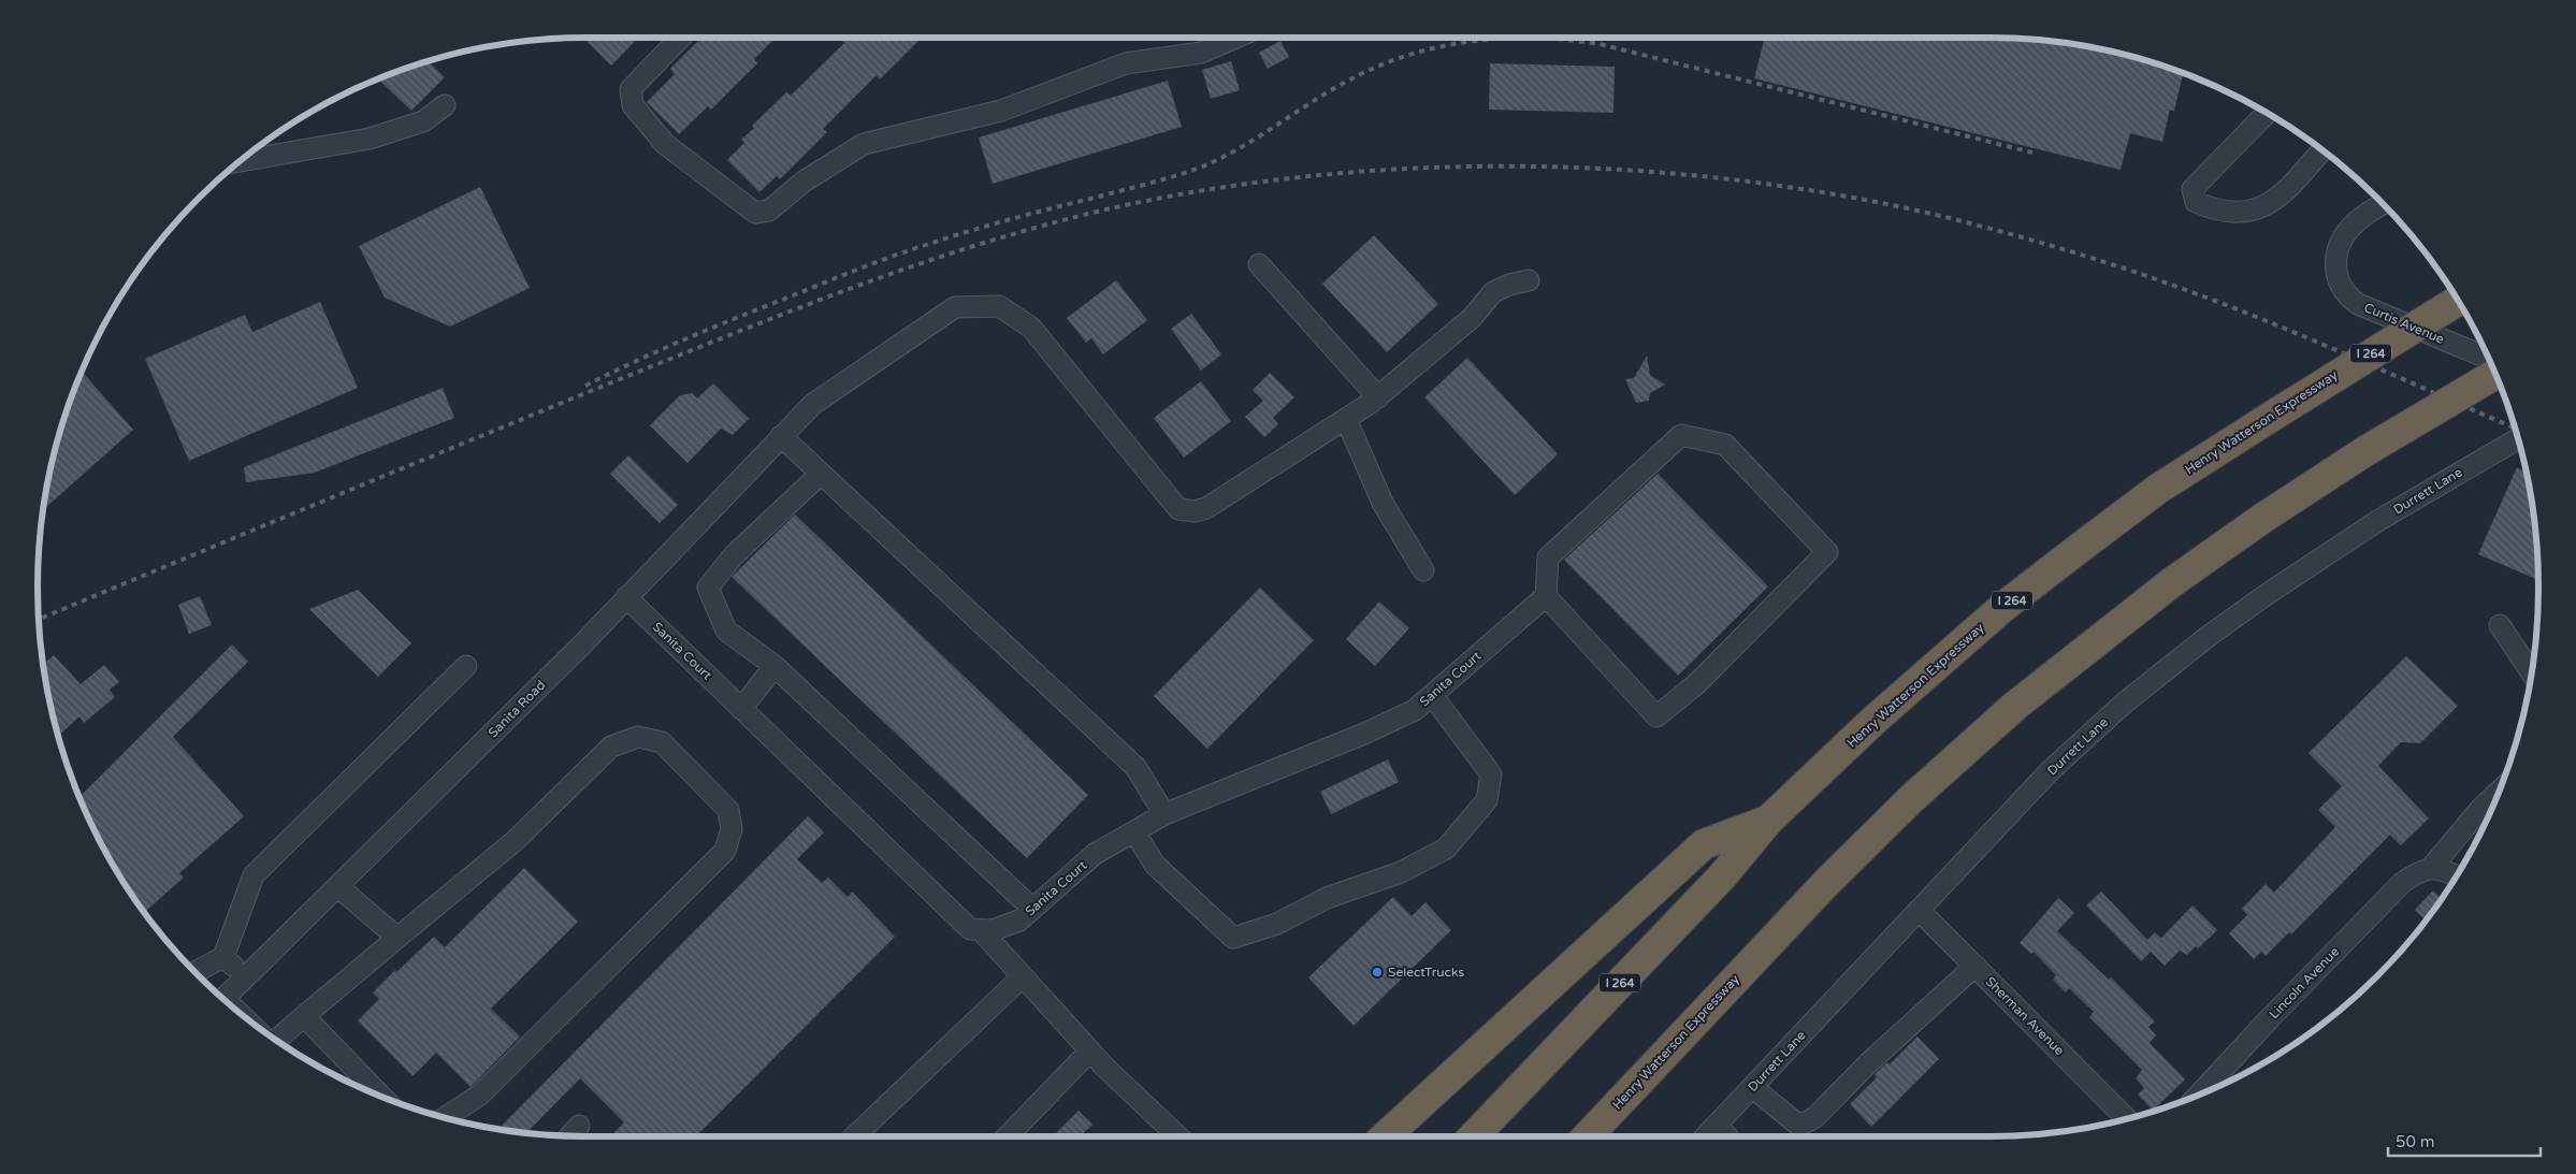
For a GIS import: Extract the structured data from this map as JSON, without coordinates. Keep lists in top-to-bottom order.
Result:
{
  "streets": {
    "highway": ["I 264", "Henry Watterson Expressway"],
    "street": [
      "Curtis Avenue",
      "Durrett Lane",
      "Sanita Court",
      "Sanita Road",
      "Lincoln Avenue",
      "Sherman Avenue"
    ]
  },
  "crossings": [
    ["Durrett Lane", "Sherman Avenue"],
    ["Sanita Court", "Sanita Road"]
  ],
  "places": ["SelectTrucks"],
  "scale_bar": "50 m"
}
